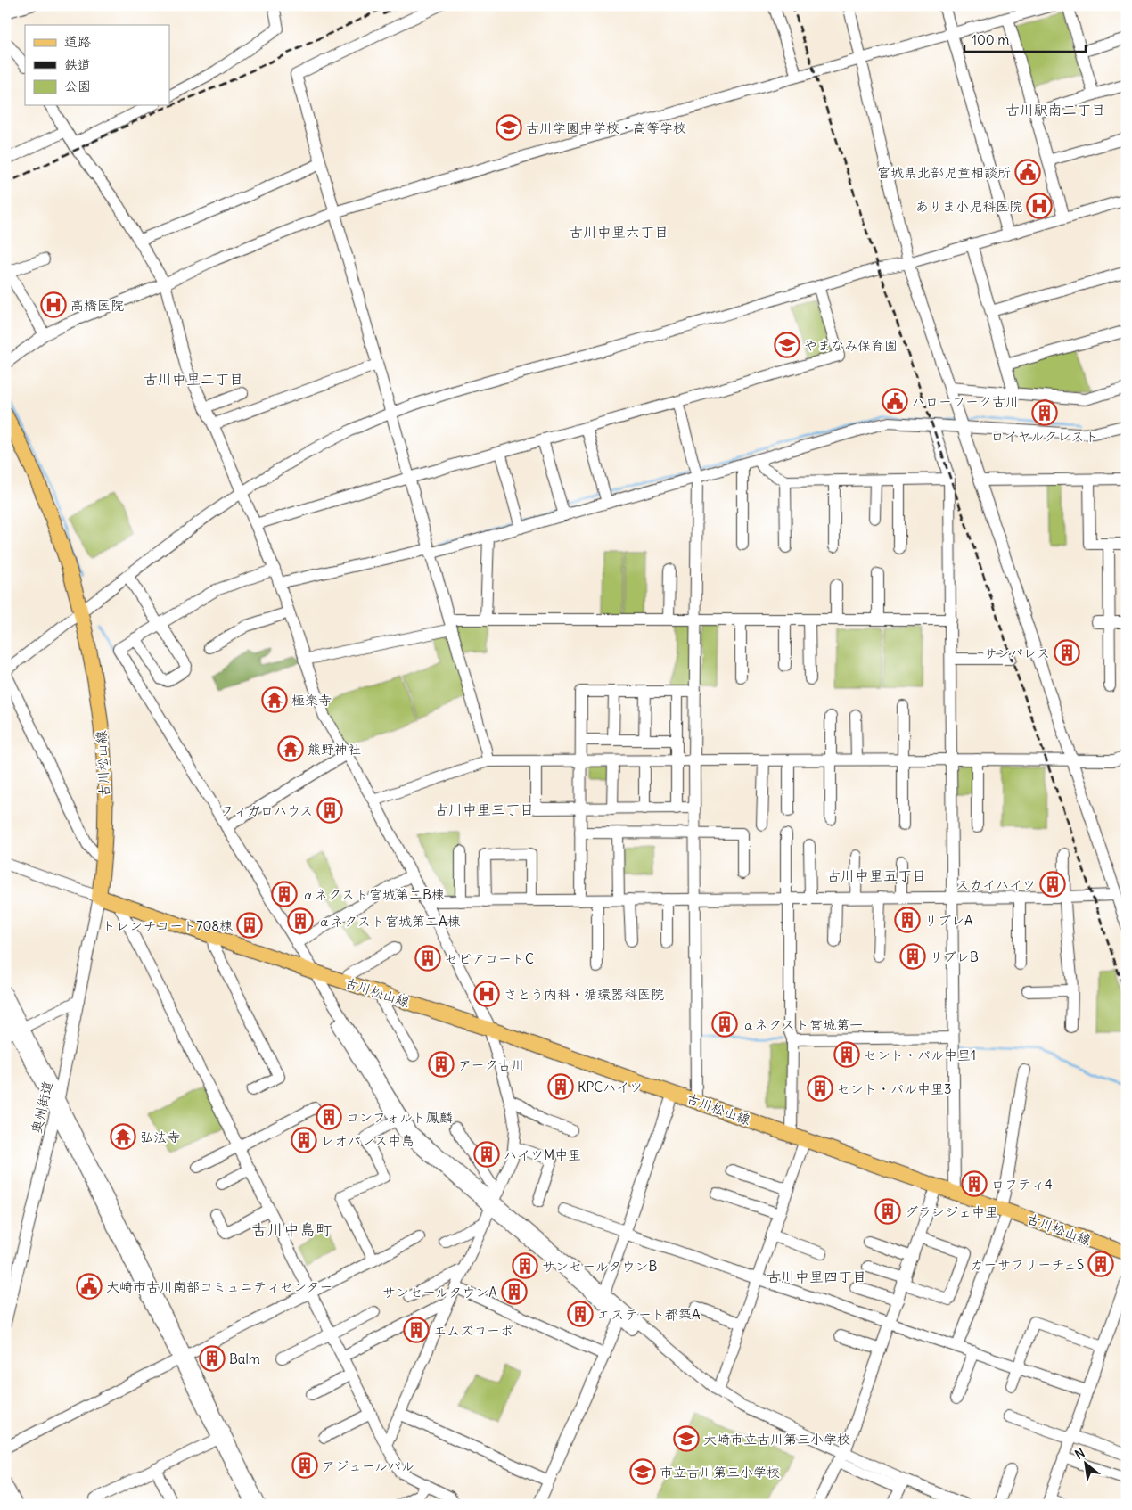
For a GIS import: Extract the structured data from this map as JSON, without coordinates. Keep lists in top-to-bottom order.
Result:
{
  "streets": {
    "main road": ["古川松山線"],
    "street": ["奥州街道"]
  },
  "crossings": [
    ["古川松山線", "奥州街道"]
  ],
  "districts": [
    "古川駅南二丁目",
    "古川中里六丁目",
    "古川中里二丁目",
    "古川中里三丁目",
    "古川中里五丁目",
    "古川中島町",
    "古川中里四丁目"
  ],
  "places": {
    "school or university": [
      "古川学園中学校・高等学校",
      "やまなみ保育園",
      "大崎市立古川第三小学校",
      "市立古川第三小学校"
    ],
    "public building": ["宮城県北部児童相談所", "ハローワーク古川", "大崎市古川南部コミュニティセンター"],
    "hospital": ["ありま小児科医院", "高橋医院", "さとう内科・循環器科医院"],
    "building": [
      "ロイヤルクレスト",
      "サンパレス",
      "フィガロハウス",
      "スカイハイツ",
      "αネクスト宮城第二B棟",
      "リブレA",
      "αネクスト宮城第二A棟",
      "トレンチコート708棟",
      "リブレB",
      "セピアコートC",
      "αネクスト宮城第一",
      "セント・パル中里1",
      "アーク古川",
      "KPCハイツ",
      "セント・パル中里3",
      "コンフォルト鳳麟",
      "レオパレス中島",
      "ハイツM中里",
      "ロフティ4",
      "グランジェ中里",
      "カーサフリーチェS",
      "サンセールタウンB",
      "サンセールタウンA",
      "エステート都築A",
      "エムズコーポ",
      "Balm",
      "アジュールパル"
    ],
    "temple": ["極楽寺", "熊野神社", "弘法寺"]
  },
  "legend": ["道路", "鉄道", "公園"],
  "scale_bar": "100 m",
  "north": "top left"
}
